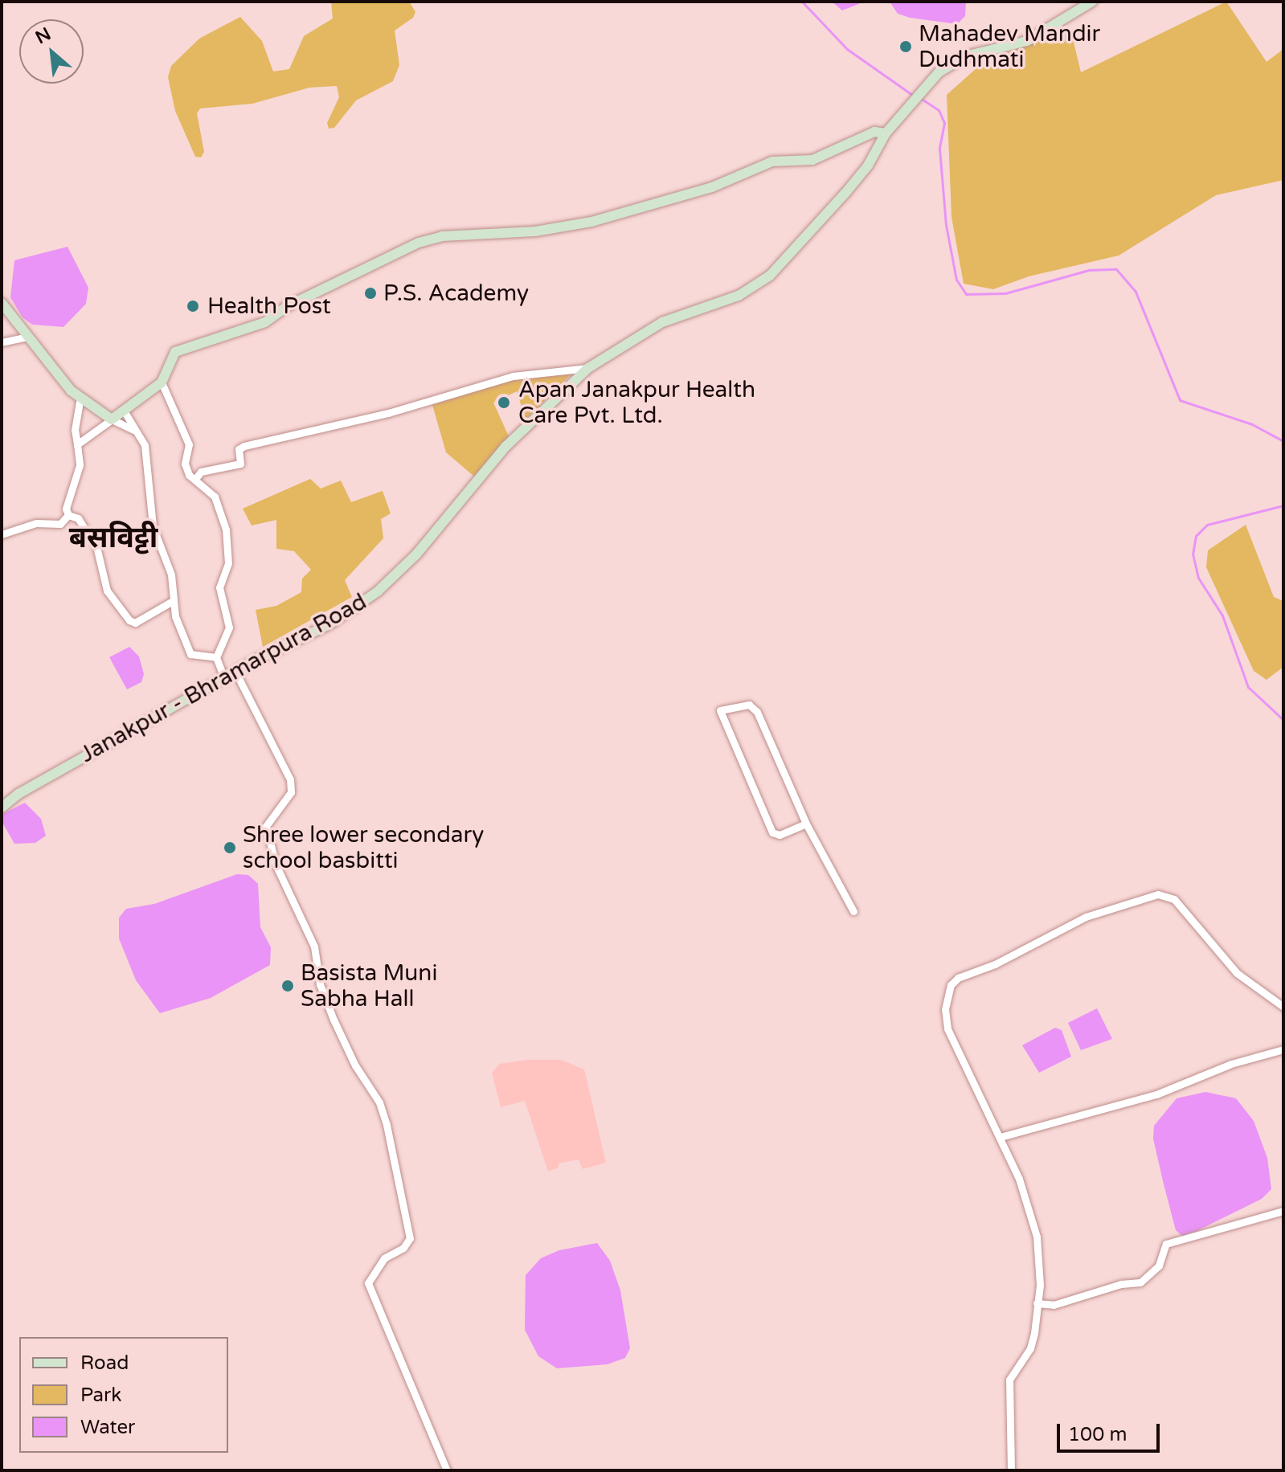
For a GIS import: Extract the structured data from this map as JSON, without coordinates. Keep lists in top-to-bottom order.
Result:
{
  "streets": {
    "street": ["Janakpur - Bhramarpura Road"]
  },
  "districts": ["बसविट्टी"],
  "places": [
    "Mahadev Mandir Dudhmati",
    "P.S. Academy",
    "Health Post",
    "Apan Janakpur Health Care Pvt. Ltd.",
    "Shree lower secondary school basbitti",
    "Basista Muni Sabha Hall"
  ],
  "legend": ["Road", "Park", "Water"],
  "scale_bar": "100 m",
  "north": "top left"
}
